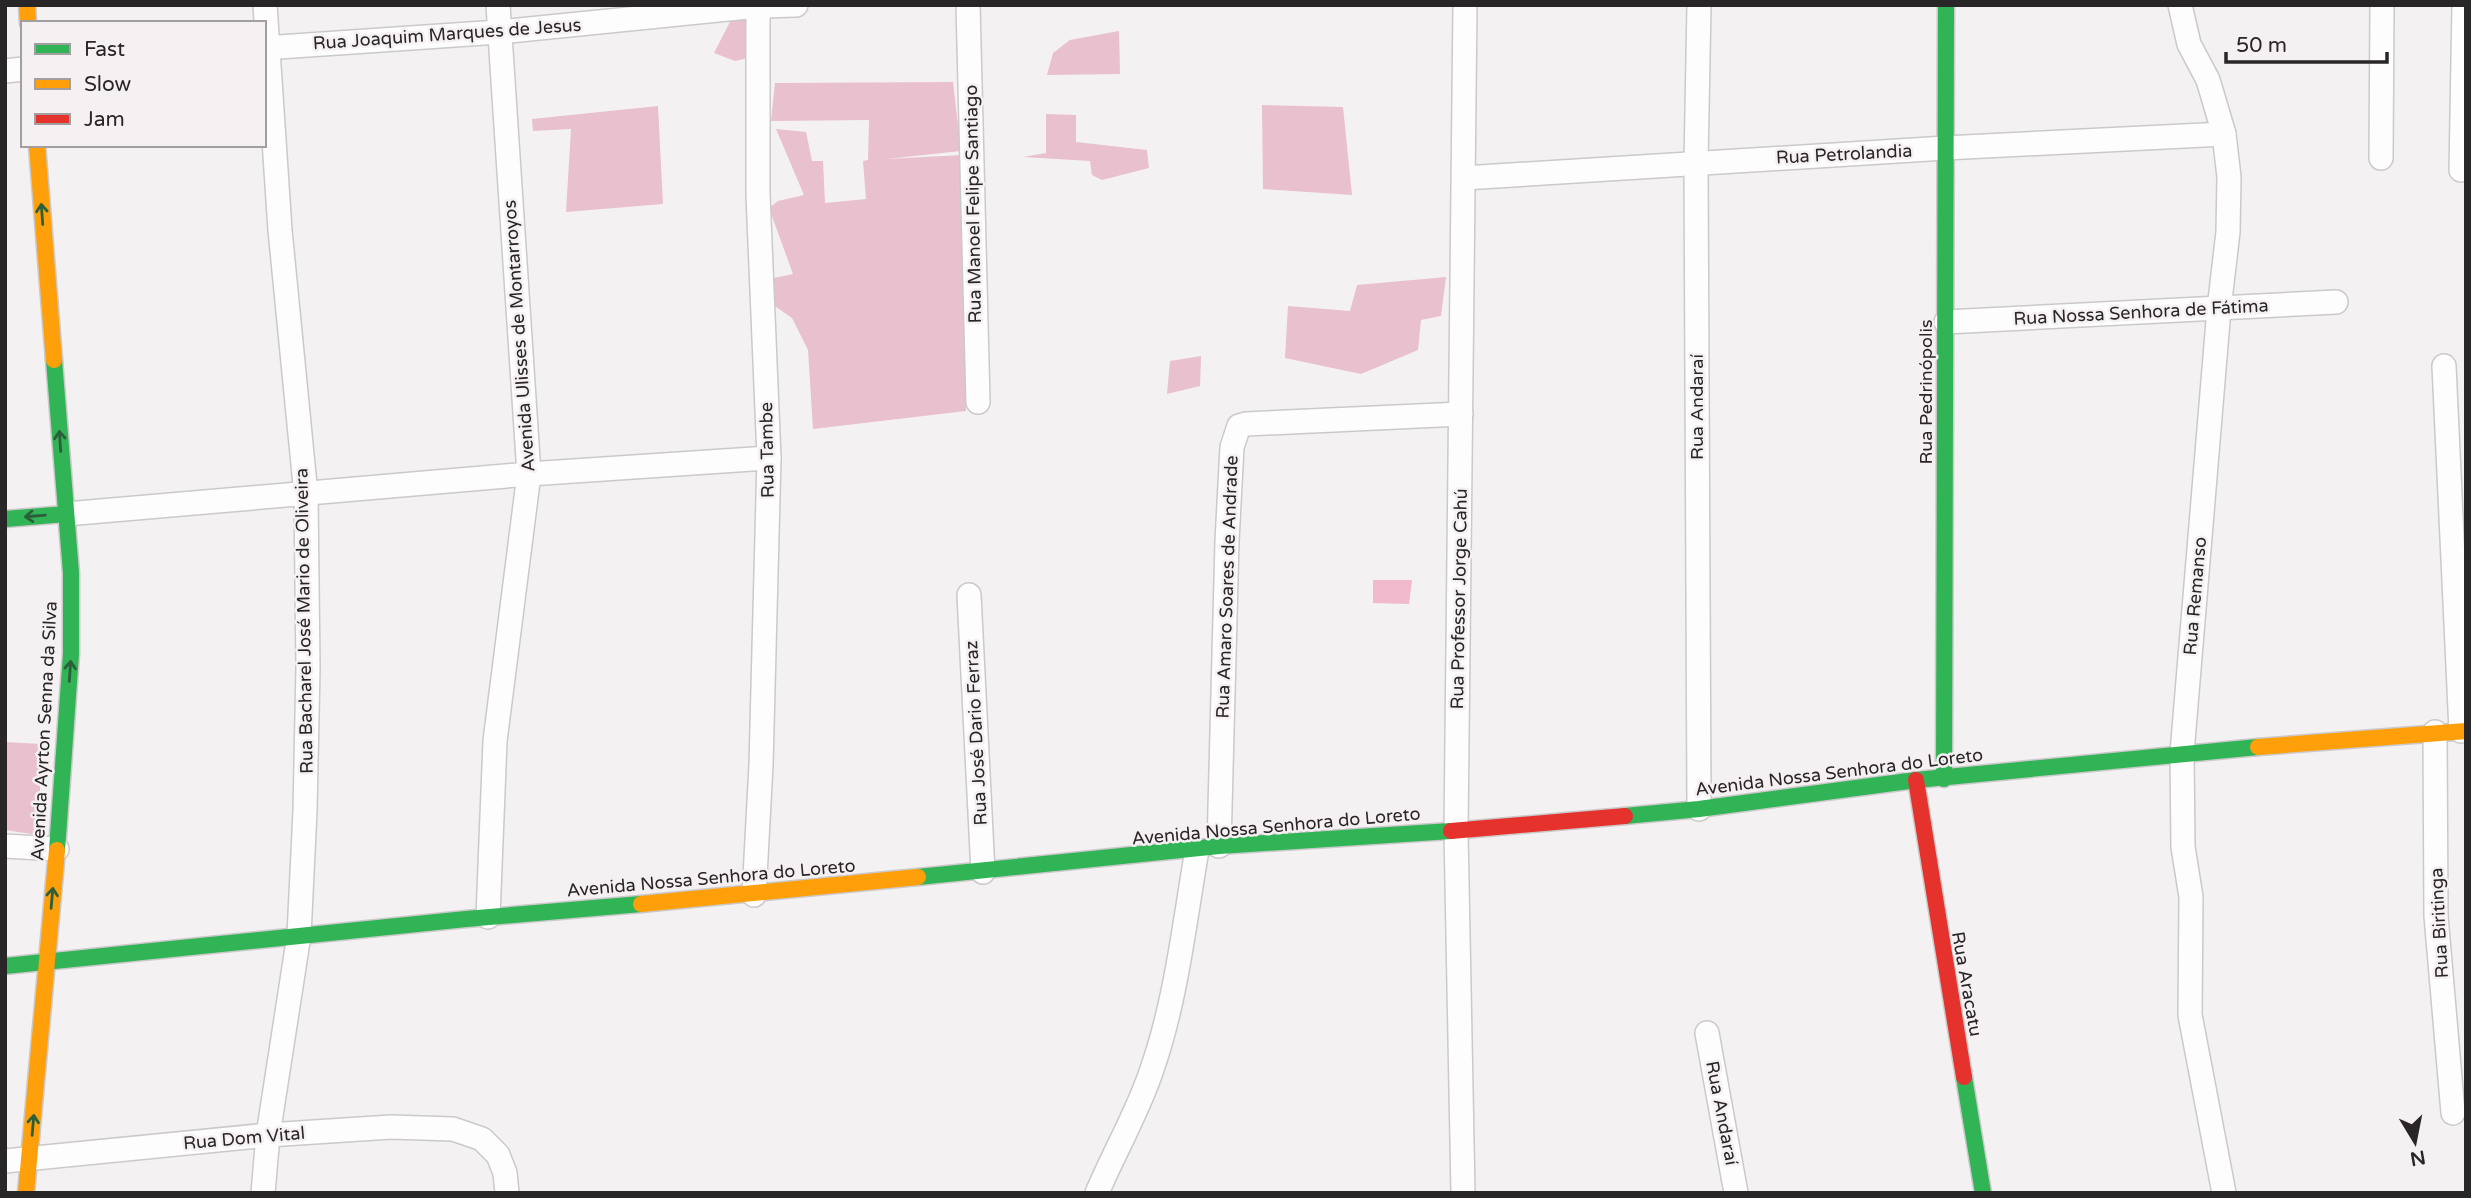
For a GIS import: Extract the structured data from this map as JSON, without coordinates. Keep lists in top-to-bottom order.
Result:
{
  "streets": {
    "street": [
      "Rua Joaquim Marques de Jesus",
      "Rua Petrolandia",
      "Rua Manoel Felipe Santiago",
      "Rua Nossa Senhora de Fátima",
      "Avenida Ulisses de Montarroyos",
      "Rua Pedrinópolis",
      "Rua Andaraí",
      "Rua Tambe",
      "Rua Amaro Soares de Andrade",
      "Rua Remanso",
      "Rua Professor Jorge Cahú",
      "Rua Bacharel José Mario de Oliveira",
      "Avenida Ayrton Senna da Silva",
      "Rua José Dario Ferraz",
      "Avenida Nossa Senhora do Loreto",
      "Rua Biritinga",
      "Rua Aracatu",
      "Rua Dom Vital"
    ]
  },
  "crossings": [
    ["Rua Joaquim Marques de Jesus", "Avenida Ulisses de Montarroyos"],
    ["Rua Joaquim Marques de Jesus", "Rua Tambe"],
    ["Rua Petrolandia", "Rua Pedrinópolis"],
    ["Rua Petrolandia", "Rua Andaraí"],
    ["Rua Petrolandia", "Rua Remanso"],
    ["Rua Petrolandia", "Rua Professor Jorge Cahú"],
    ["Rua Nossa Senhora de Fátima", "Rua Pedrinópolis"],
    ["Rua Nossa Senhora de Fátima", "Rua Remanso"],
    ["Avenida Ulisses de Montarroyos", "Avenida Nossa Senhora do Loreto"],
    ["Rua Pedrinópolis", "Avenida Nossa Senhora do Loreto"],
    ["Rua Andaraí", "Avenida Nossa Senhora do Loreto"],
    ["Rua Tambe", "Avenida Nossa Senhora do Loreto"],
    ["Rua Amaro Soares de Andrade", "Rua Professor Jorge Cahú"],
    ["Rua Amaro Soares de Andrade", "Avenida Nossa Senhora do Loreto"],
    ["Rua Remanso", "Avenida Nossa Senhora do Loreto"],
    ["Rua Professor Jorge Cahú", "Avenida Nossa Senhora do Loreto"],
    ["Rua Bacharel José Mario de Oliveira", "Avenida Nossa Senhora do Loreto"],
    ["Rua Bacharel José Mario de Oliveira", "Rua Dom Vital"],
    ["Avenida Ayrton Senna da Silva", "Avenida Nossa Senhora do Loreto"],
    ["Avenida Ayrton Senna da Silva", "Rua Dom Vital"],
    ["Rua José Dario Ferraz", "Avenida Nossa Senhora do Loreto"],
    ["Avenida Nossa Senhora do Loreto", "Rua Biritinga"],
    ["Avenida Nossa Senhora do Loreto", "Rua Aracatu"]
  ],
  "one_way": ["Avenida Ayrton Senna da Silva"],
  "legend": ["Fast", "Slow", "Jam"],
  "scale_bar": "50 m",
  "north": "bottom"
}
